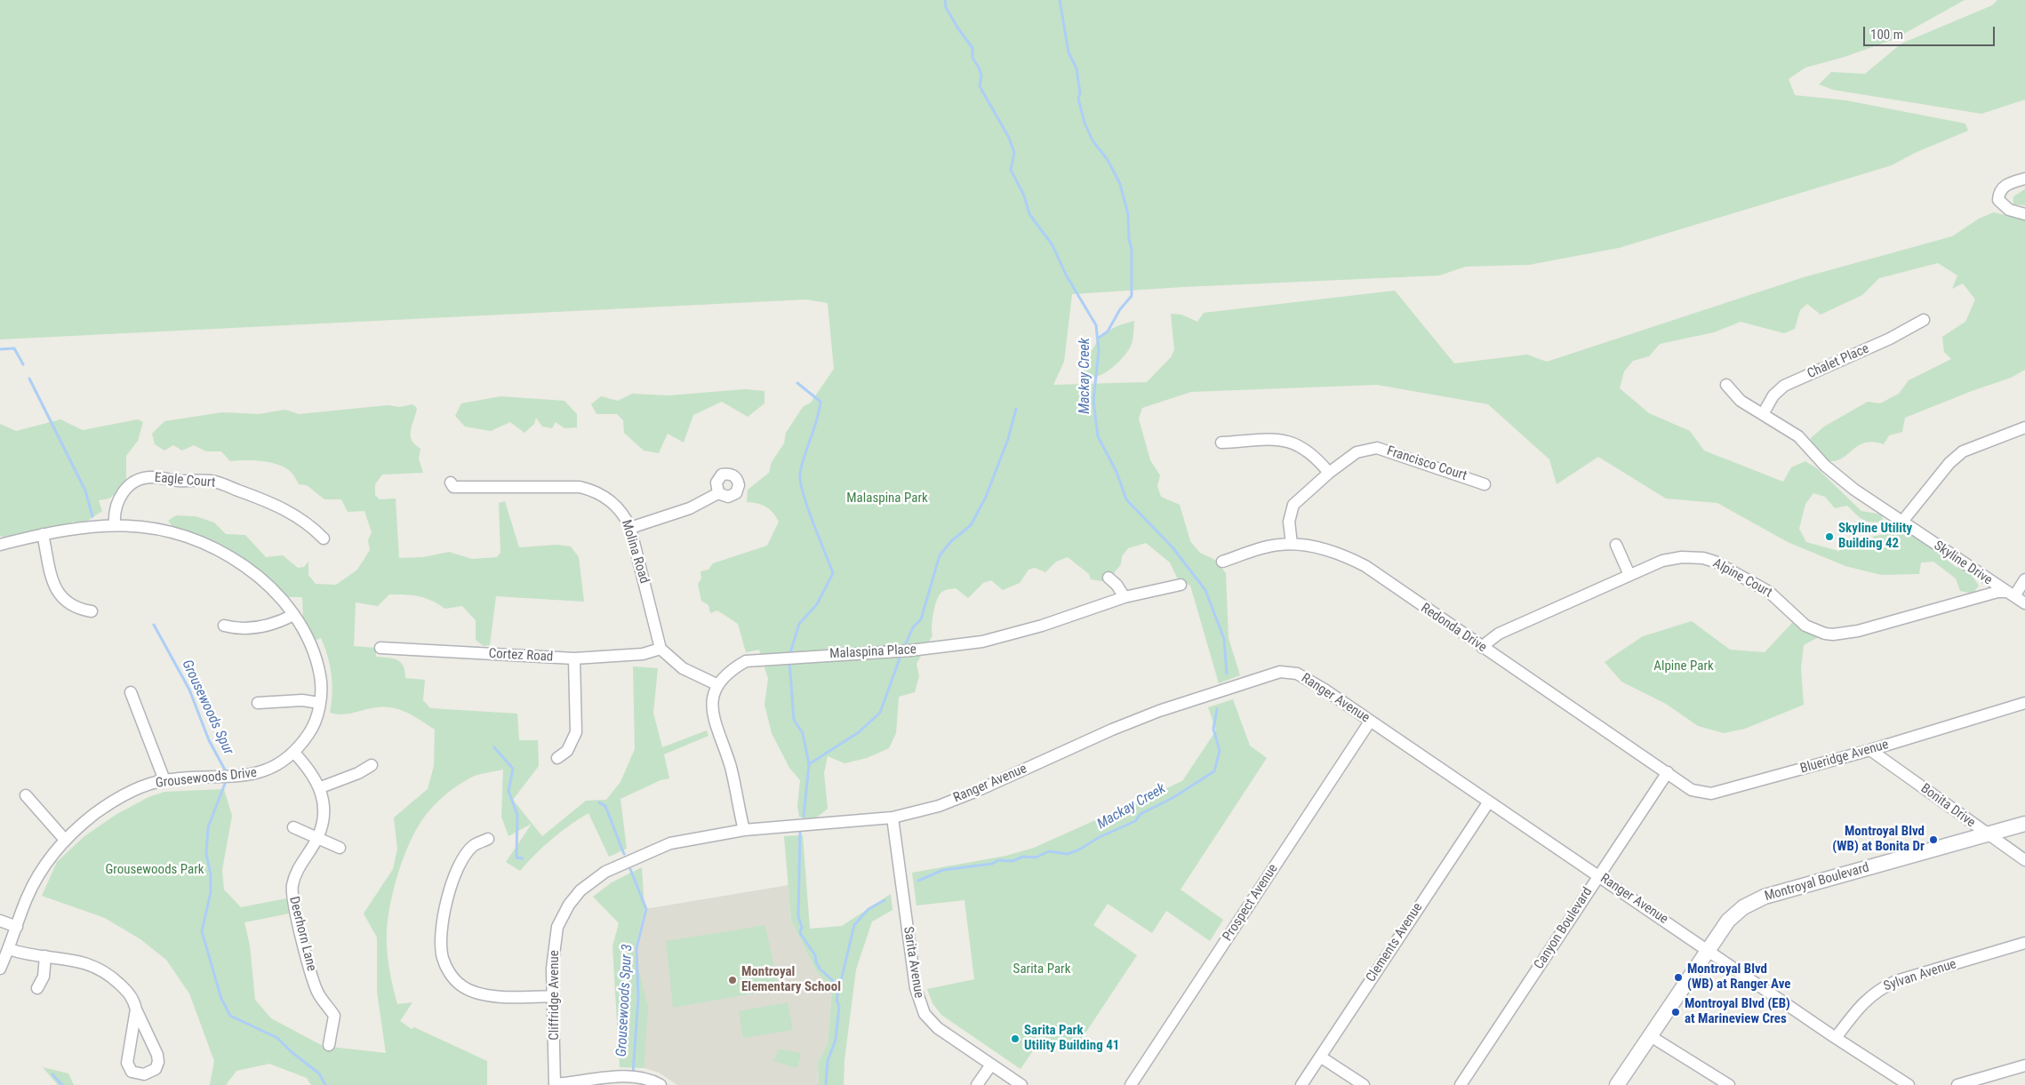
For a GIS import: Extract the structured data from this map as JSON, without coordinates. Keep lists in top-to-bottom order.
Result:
{
  "streets": {
    "street": [
      "Chalet Place",
      "Francisco Court",
      "Eagle Court",
      "Molina Road",
      "Skyline Drive",
      "Alpine Court",
      "Redonda Drive",
      "Malaspina Place",
      "Cortez Road",
      "Ranger Avenue",
      "Blueridge Avenue",
      "Grousewoods Drive",
      "Bonita Drive",
      "Montroyal Boulevard",
      "Prospect Avenue",
      "Canyon Boulevard",
      "Deerhorn Lane",
      "Clements Avenue",
      "Sarita Avenue",
      "Sylvan Avenue",
      "Cliffridge Avenue"
    ]
  },
  "crossings": [
    ["Francisco Court", "Redonda Drive"],
    ["Eagle Court", "Grousewoods Drive"],
    ["Molina Road", "Cortez Road"],
    ["Skyline Drive", "Alpine Court"],
    ["Alpine Court", "Redonda Drive"],
    ["Redonda Drive", "Blueridge Avenue"],
    ["Redonda Drive", "Canyon Boulevard"],
    ["Malaspina Place", "Ranger Avenue"],
    ["Ranger Avenue", "Montroyal Boulevard"],
    ["Ranger Avenue", "Prospect Avenue"],
    ["Ranger Avenue", "Canyon Boulevard"],
    ["Ranger Avenue", "Clements Avenue"],
    ["Ranger Avenue", "Sarita Avenue"],
    ["Ranger Avenue", "Sylvan Avenue"],
    ["Ranger Avenue", "Cliffridge Avenue"],
    ["Blueridge Avenue", "Bonita Drive"],
    ["Blueridge Avenue", "Canyon Boulevard"],
    ["Bonita Drive", "Montroyal Boulevard"]
  ],
  "water": ["Mackay Creek", "Grousewoods Spur", "Grousewoods Spur 3"],
  "parks": [
    "Malaspina Park",
    "Alpine Park",
    "Grousewoods Park",
    "Sarita Park"
  ],
  "places": [
    "Skyline Utility Building 42",
    "Montroyal Blvd (WB) at Bonita Dr",
    "Montroyal Blvd (WB) at Ranger Ave",
    "Montroyal Elementary School",
    "Montroyal Blvd (EB) at Marineview Cres",
    "Sarita Park Utility Building 41"
  ],
  "scale_bar": "100 m"
}
